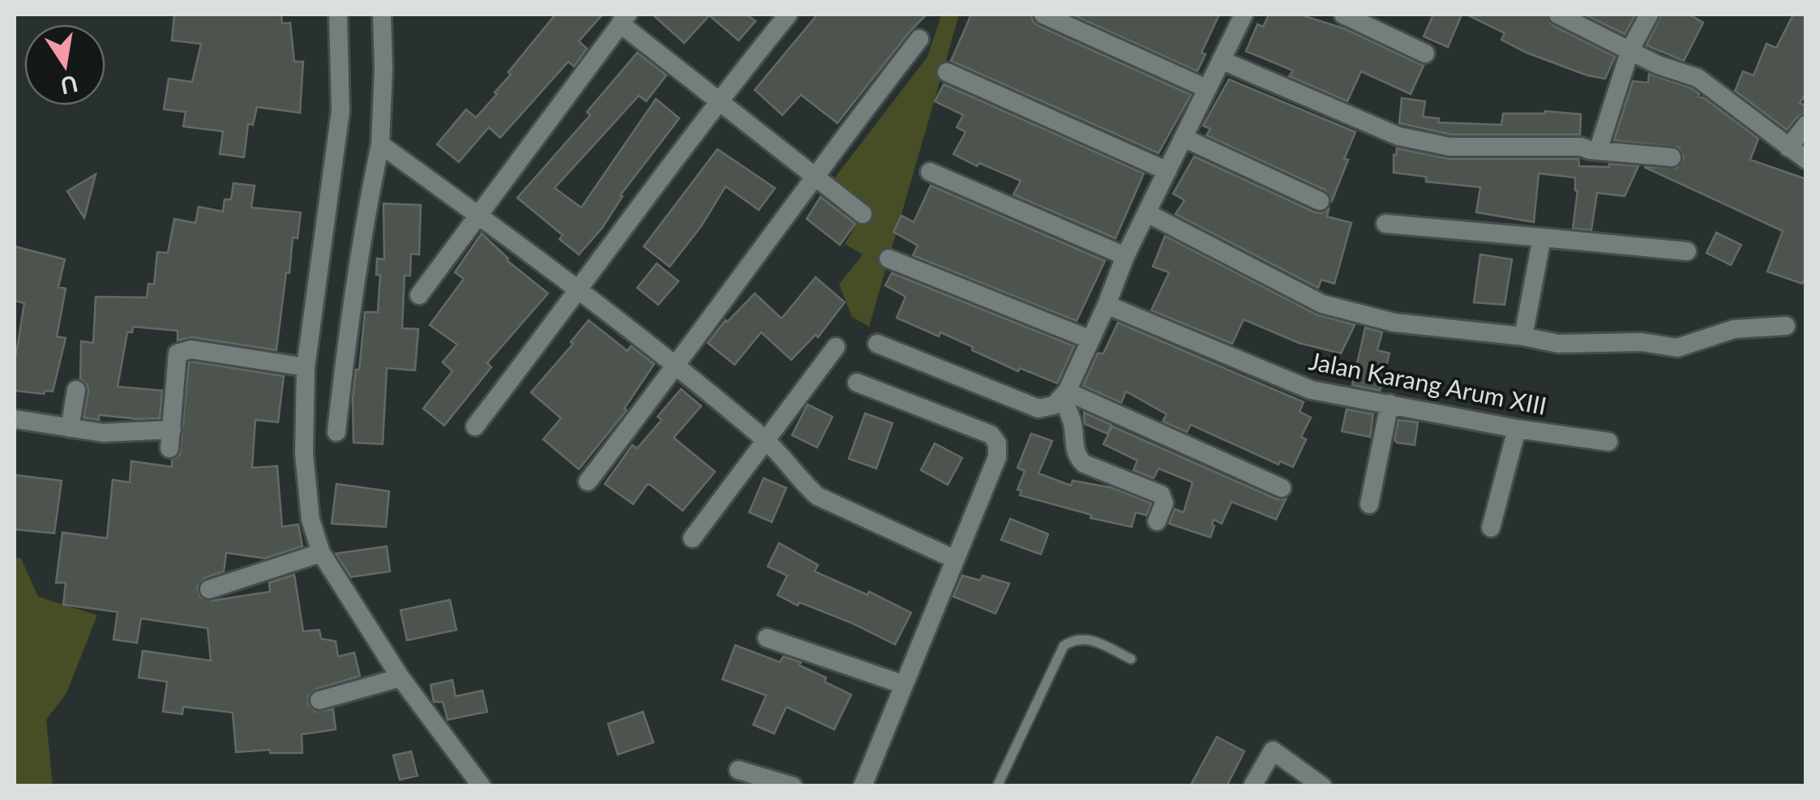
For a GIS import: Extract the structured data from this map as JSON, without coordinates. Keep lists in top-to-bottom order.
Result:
{
  "streets": {
    "street": ["Jalan Karang Arum XIII"]
  },
  "north": "bottom"
}
